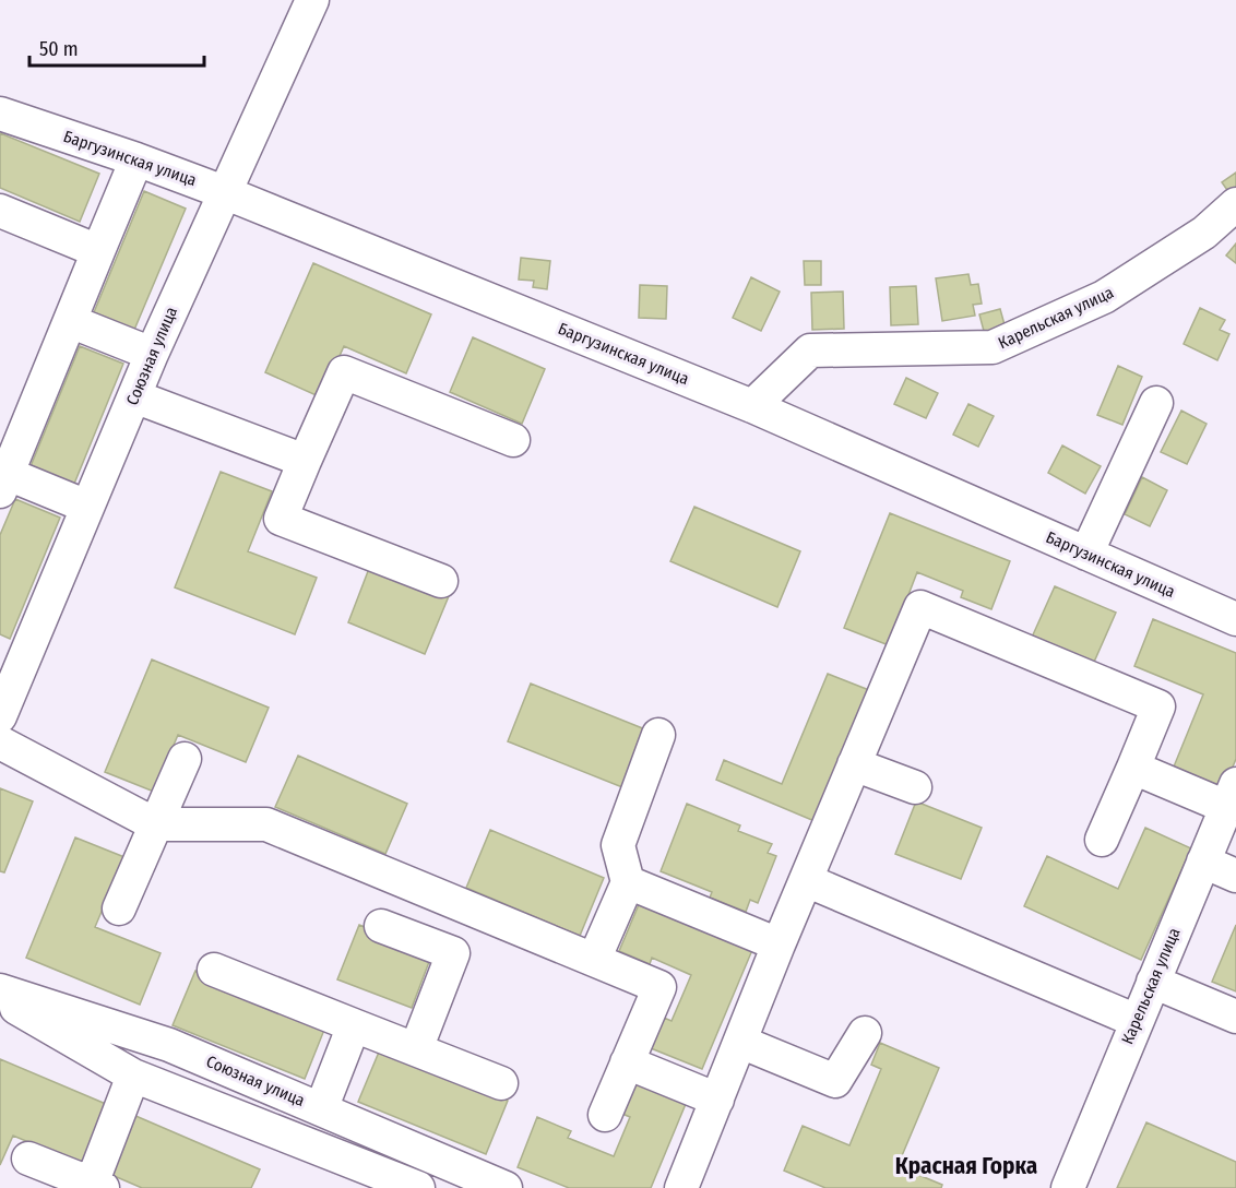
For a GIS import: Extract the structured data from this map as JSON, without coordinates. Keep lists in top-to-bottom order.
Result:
{
  "streets": {
    "street": ["Баргузинская улица", "Карельская улица", "Союзная улица"]
  },
  "crossings": [
    ["Баргузинская улица", "Карельская улица"],
    ["Баргузинская улица", "Союзная улица"]
  ],
  "districts": ["Красная Горка"],
  "scale_bar": "50 m"
}
